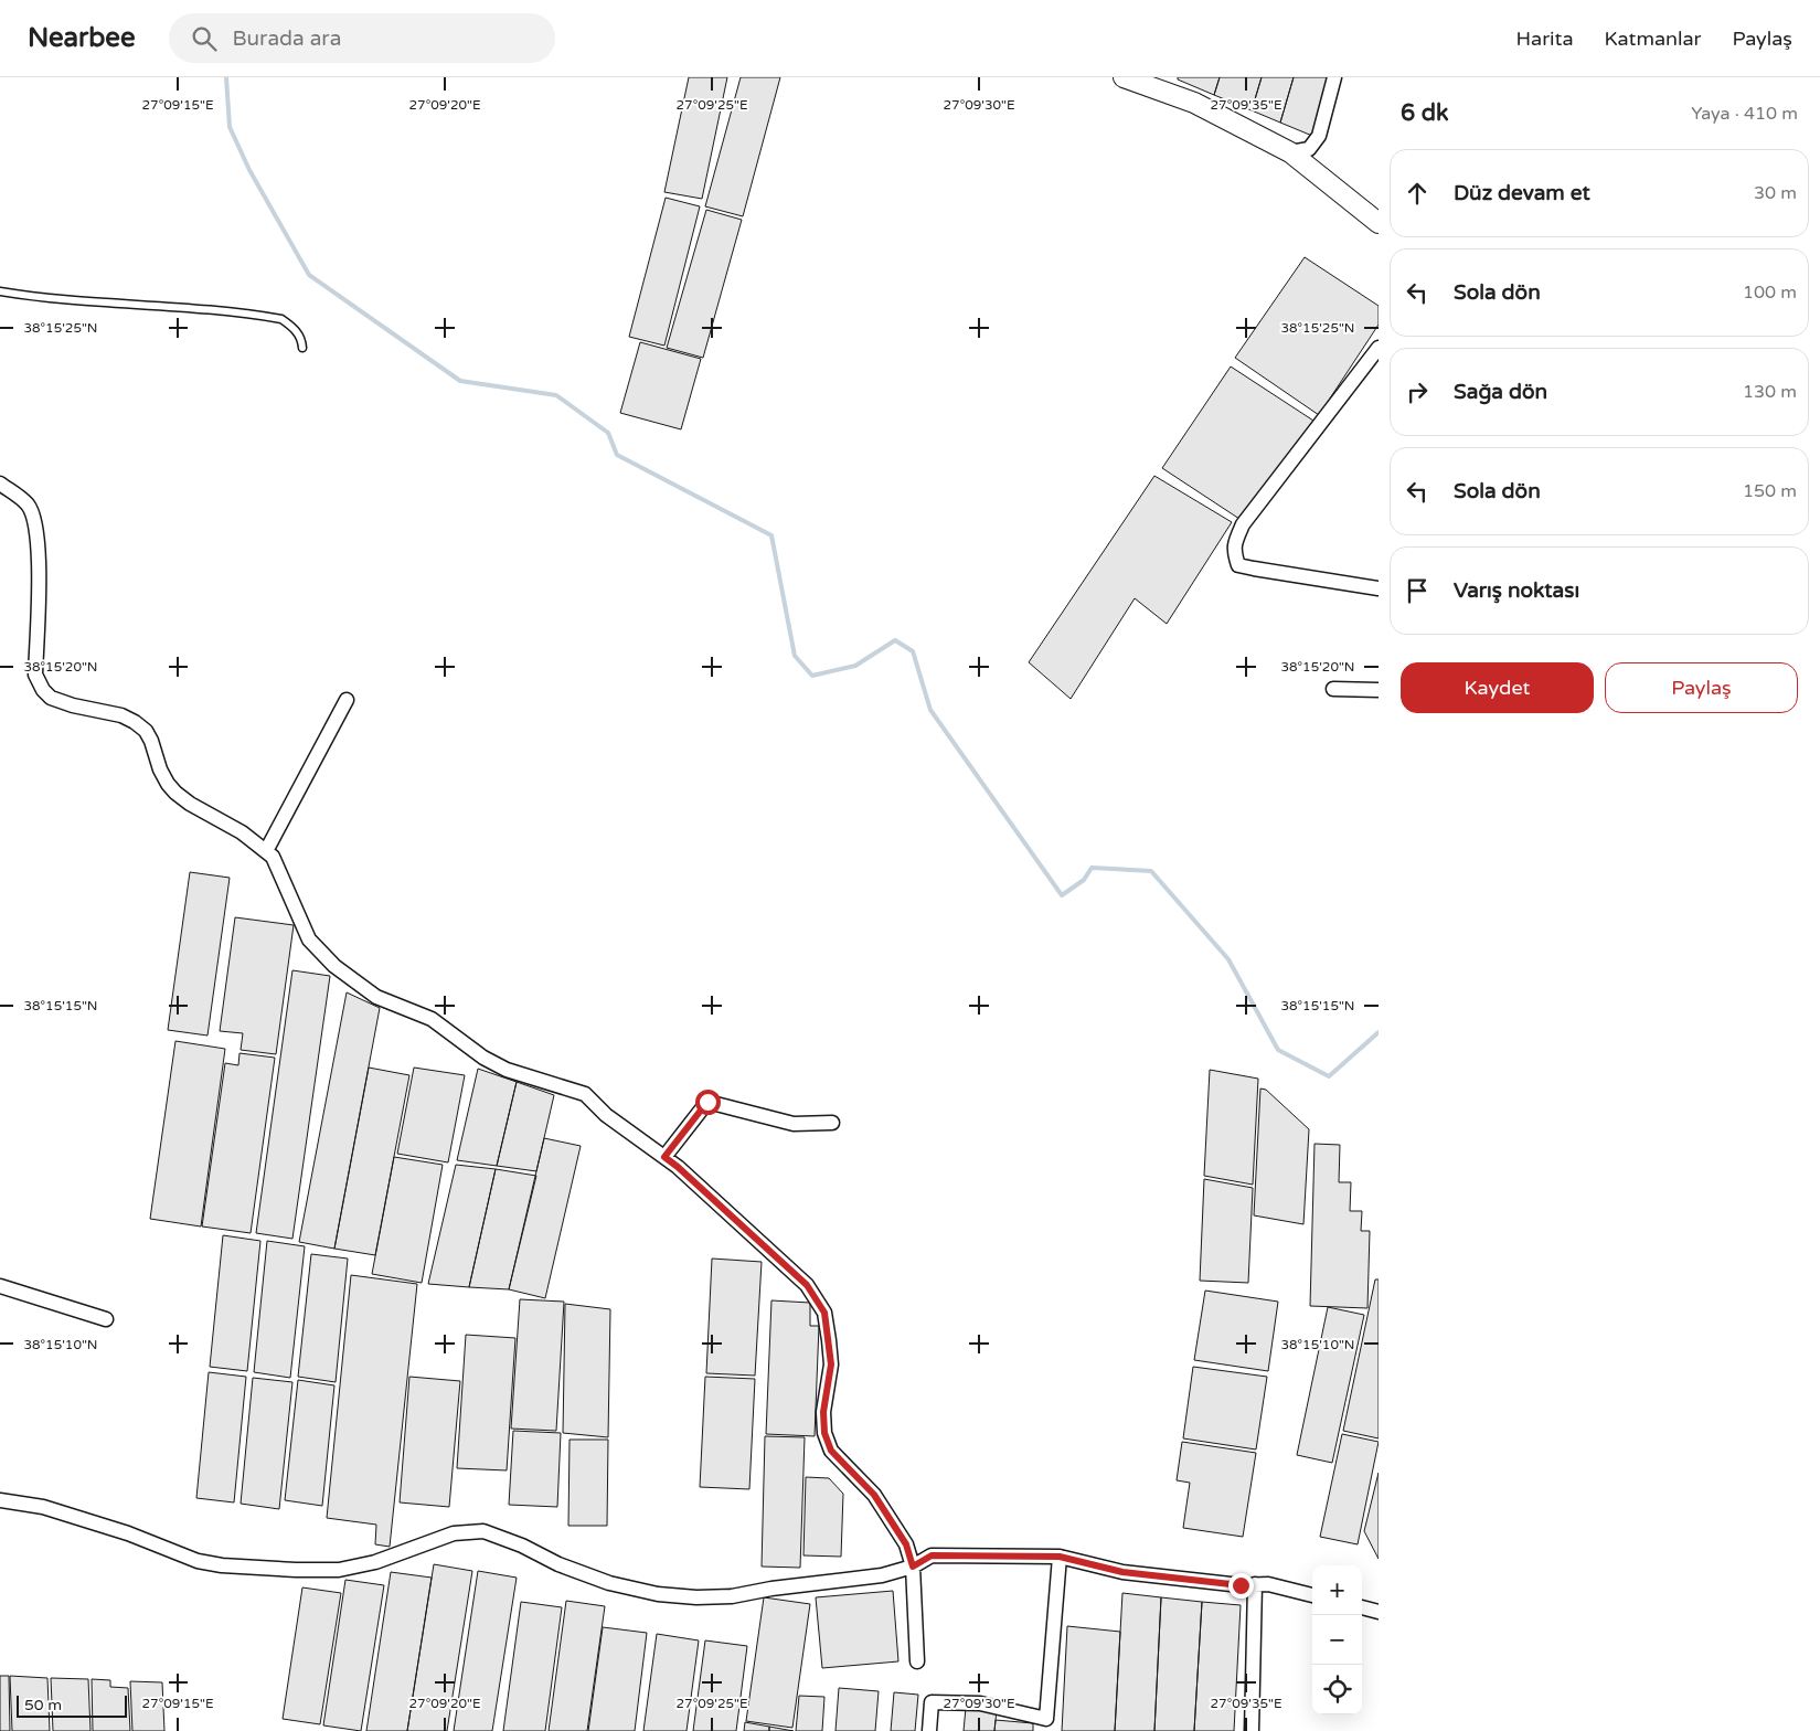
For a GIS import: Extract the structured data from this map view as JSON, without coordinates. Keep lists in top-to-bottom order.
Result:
{
  "scale_bar": "50 m",
  "page": {
    "header": "Nearbee",
    "search": "Burada ara",
    "nav": ["Harita", "Katmanlar", "Paylaş"],
    "heading": ["6 dk", "Yaya · 410 m"],
    "list": [
      ["Düz devam et", "30 m"],
      ["Sola dön", "100 m"],
      ["Sağa dön", "130 m"],
      ["Sola dön", "150 m"],
      "Varış noktası"
    ],
    "buttons": ["Kaydet", "Paylaş"],
    "map_buttons": ["+", "−"],
    "scale": "50 m"
  },
  "coordinates": [
    "27°09'15\"E",
    "27°09'20\"E",
    "27°09'25\"E",
    "27°09'30\"E",
    "27°09'35\"E",
    "38°15'25\"N",
    "38°15'20\"N",
    "38°15'15\"N",
    "38°15'10\"N"
  ]
}
